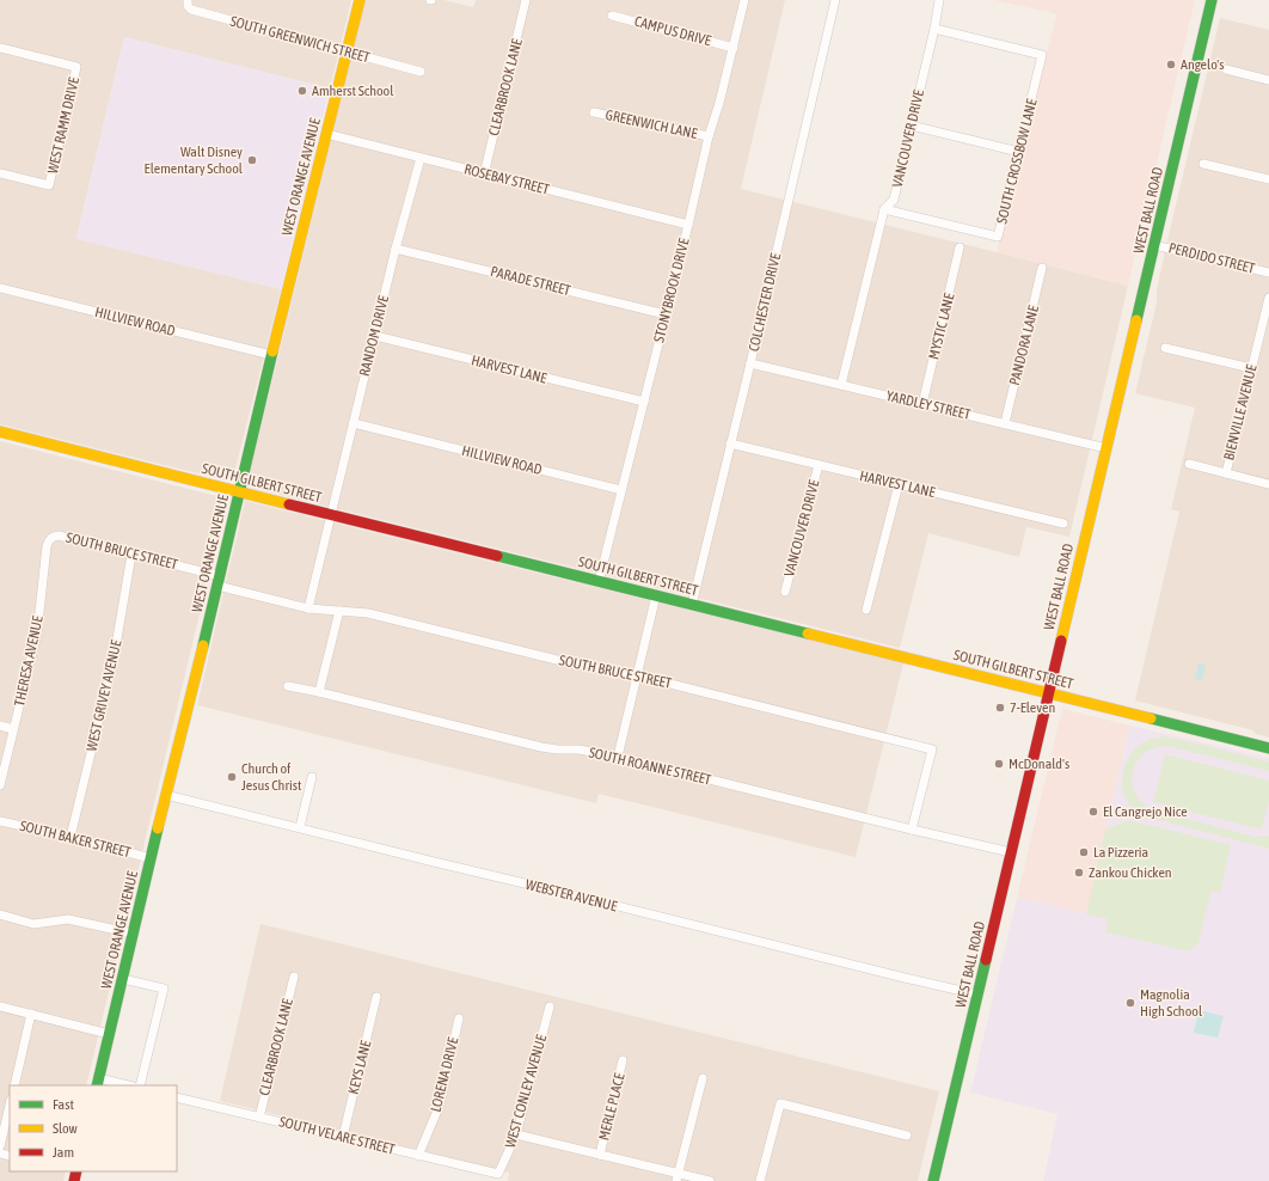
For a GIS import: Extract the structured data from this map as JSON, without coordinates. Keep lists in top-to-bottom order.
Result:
{
  "streets": {
    "street": [
      "CAMPUS DRIVE",
      "SOUTH GREENWICH STREET",
      "CLEARBROOK LANE",
      "GREENWICH LANE",
      "WEST RAMM DRIVE",
      "VANCOUVER DRIVE",
      "SOUTH CROSSBOW LANE",
      "WEST ORANGE AVENUE",
      "ROSEBAY STREET",
      "WEST BALL ROAD",
      "PERDIDO STREET",
      "PARADE STREET",
      "STONYBROOK DRIVE",
      "COLCHESTER DRIVE",
      "HILLVIEW ROAD",
      "MYSTIC LANE",
      "RANDOM DRIVE",
      "PANDORA LANE",
      "HARVEST LANE",
      "YARDLEY STREET",
      "BIENVILLE AVENUE",
      "SOUTH GILBERT STREET",
      "SOUTH BRUCE STREET",
      "THERESA AVENUE",
      "WEST GRIVEY AVENUE",
      "SOUTH ROANNE STREET",
      "SOUTH BAKER STREET",
      "WEBSTER AVENUE",
      "KEYS LANE",
      "LORENA DRIVE",
      "WEST CONLEY AVENUE",
      "MERLE PLACE",
      "SOUTH VELARE STREET"
    ]
  },
  "crossings": [
    ["CAMPUS DRIVE", "STONYBROOK DRIVE"],
    ["SOUTH GREENWICH STREET", "WEST ORANGE AVENUE"],
    ["CLEARBROOK LANE", "ROSEBAY STREET"],
    ["CLEARBROOK LANE", "SOUTH VELARE STREET"],
    ["GREENWICH LANE", "STONYBROOK DRIVE"],
    ["VANCOUVER DRIVE", "SOUTH CROSSBOW LANE"],
    ["VANCOUVER DRIVE", "HARVEST LANE"],
    ["VANCOUVER DRIVE", "YARDLEY STREET"],
    ["WEST ORANGE AVENUE", "ROSEBAY STREET"],
    ["WEST ORANGE AVENUE", "HILLVIEW ROAD"],
    ["WEST ORANGE AVENUE", "SOUTH GILBERT STREET"],
    ["WEST ORANGE AVENUE", "SOUTH BRUCE STREET"],
    ["WEST ORANGE AVENUE", "SOUTH BAKER STREET"],
    ["WEST ORANGE AVENUE", "WEBSTER AVENUE"],
    ["ROSEBAY STREET", "STONYBROOK DRIVE"],
    ["ROSEBAY STREET", "RANDOM DRIVE"],
    ["WEST BALL ROAD", "PERDIDO STREET"],
    ["WEST BALL ROAD", "YARDLEY STREET"],
    ["WEST BALL ROAD", "SOUTH GILBERT STREET"],
    ["WEST BALL ROAD", "SOUTH ROANNE STREET"],
    ["WEST BALL ROAD", "WEBSTER AVENUE"],
    ["PARADE STREET", "STONYBROOK DRIVE"],
    ["PARADE STREET", "RANDOM DRIVE"],
    ["STONYBROOK DRIVE", "HILLVIEW ROAD"],
    ["STONYBROOK DRIVE", "HARVEST LANE"],
    ["STONYBROOK DRIVE", "SOUTH GILBERT STREET"],
    ["COLCHESTER DRIVE", "HARVEST LANE"],
    ["COLCHESTER DRIVE", "YARDLEY STREET"],
    ["COLCHESTER DRIVE", "SOUTH GILBERT STREET"],
    ["HILLVIEW ROAD", "RANDOM DRIVE"],
    ["MYSTIC LANE", "YARDLEY STREET"],
    ["RANDOM DRIVE", "HARVEST LANE"],
    ["RANDOM DRIVE", "SOUTH GILBERT STREET"],
    ["RANDOM DRIVE", "SOUTH BRUCE STREET"],
    ["PANDORA LANE", "YARDLEY STREET"],
    ["SOUTH BRUCE STREET", "THERESA AVENUE"],
    ["SOUTH BRUCE STREET", "WEST GRIVEY AVENUE"],
    ["SOUTH BRUCE STREET", "SOUTH ROANNE STREET"],
    ["WEST GRIVEY AVENUE", "SOUTH BAKER STREET"],
    ["KEYS LANE", "SOUTH VELARE STREET"],
    ["LORENA DRIVE", "SOUTH VELARE STREET"],
    ["WEST CONLEY AVENUE", "SOUTH VELARE STREET"]
  ],
  "places": [
    "Angelo's",
    "Amherst School",
    "Walt Disney Elementary School",
    "7-Eleven",
    "McDonald's",
    "Church of Jesus Christ",
    "El Cangrejo Nice",
    "La Pizzeria",
    "Zankou Chicken",
    "Magnolia High School"
  ],
  "legend": ["Fast", "Slow", "Jam"]
}
